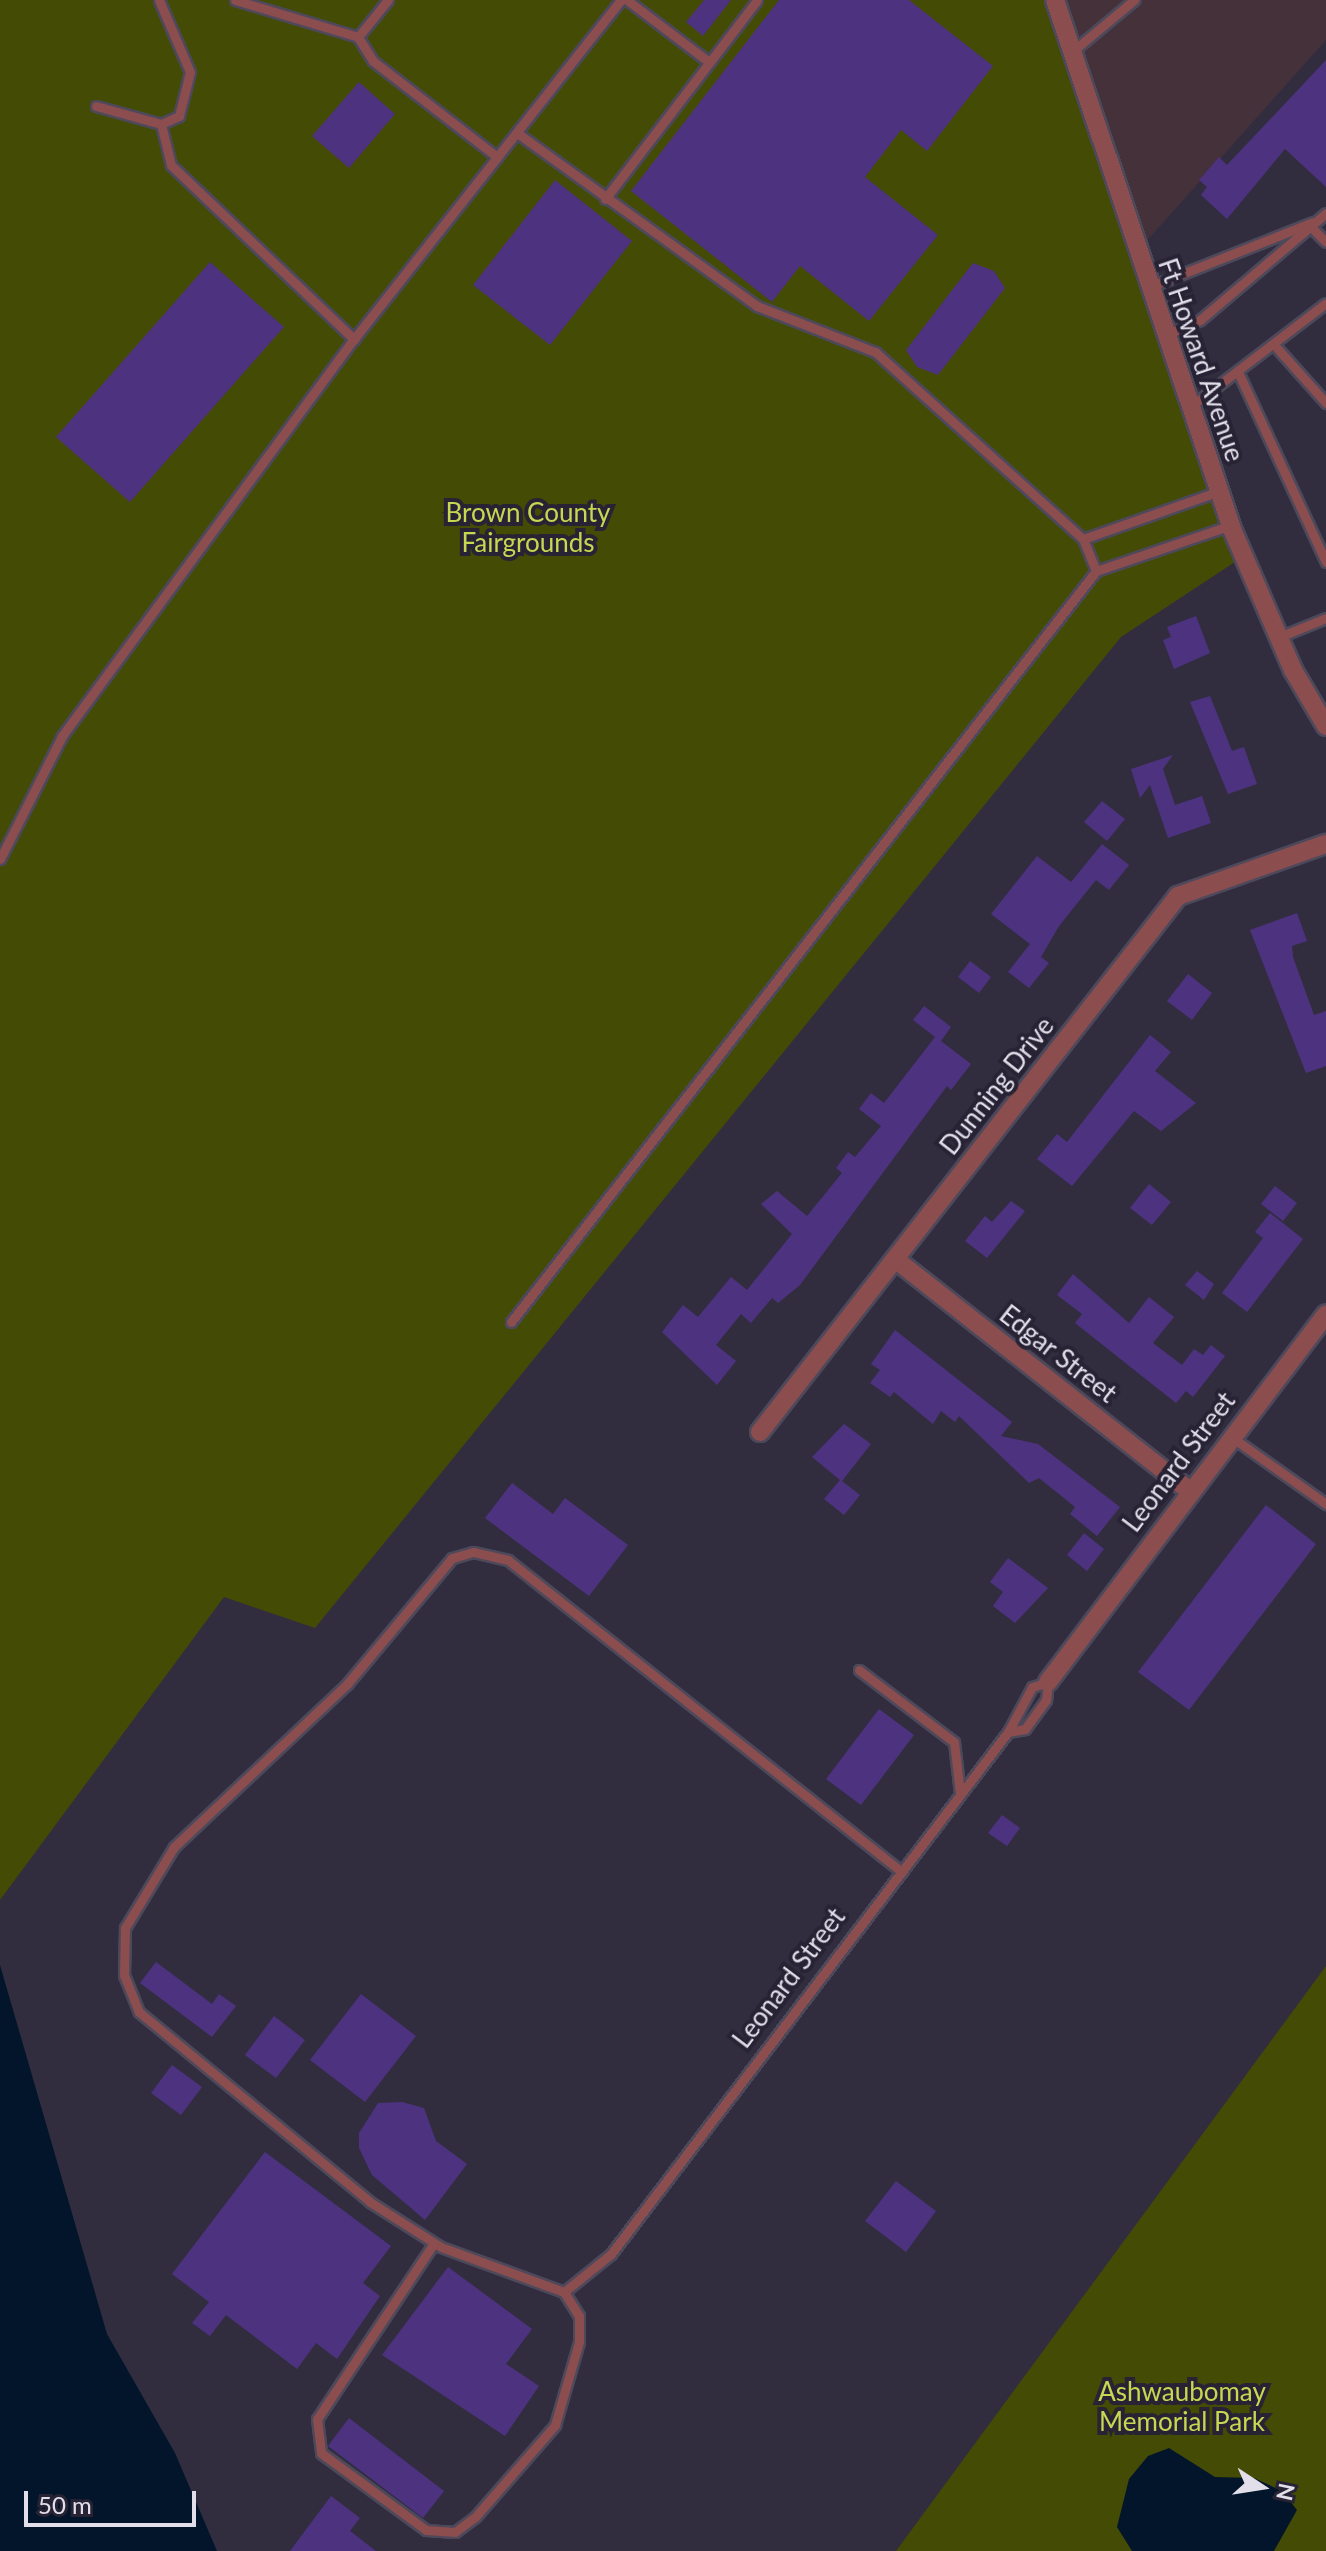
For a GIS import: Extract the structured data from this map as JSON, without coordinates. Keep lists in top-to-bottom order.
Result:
{
  "streets": {
    "street": [
      "Ft Howard Avenue",
      "Dunning Drive",
      "Edgar Street",
      "Leonard Street"
    ]
  },
  "crossings": [
    ["Dunning Drive", "Edgar Street"],
    ["Edgar Street", "Leonard Street"]
  ],
  "parks": ["Brown County Fairgrounds", "Ashwaubomay Memorial Park"],
  "scale_bar": "50 m",
  "north": "right"
}
